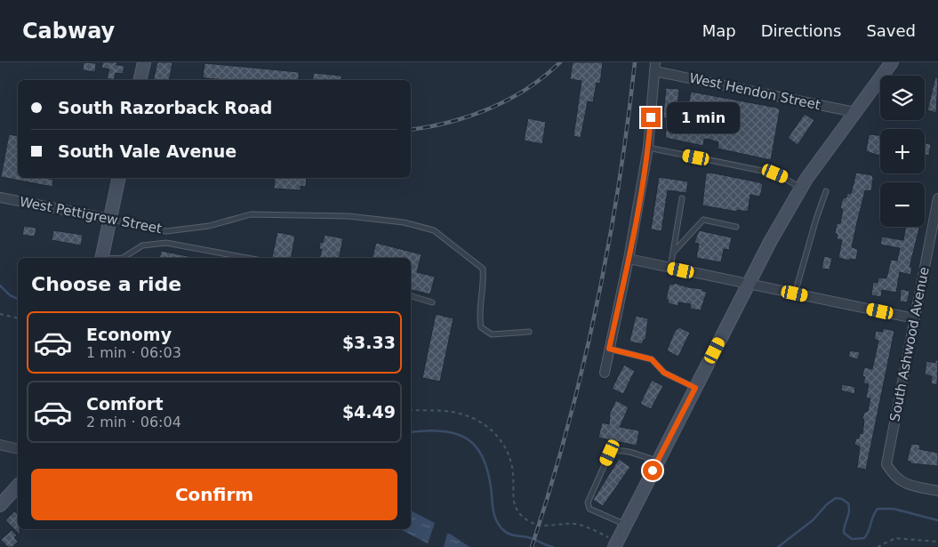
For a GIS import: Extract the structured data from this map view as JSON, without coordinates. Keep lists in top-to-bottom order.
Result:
{
  "streets": {
    "street": ["West Hendon Street", "West Pettigrew Street", "South Ashwood Avenue"]
  },
  "page": {
    "header": "Cabway",
    "nav": ["Map", "Directions", "Saved"],
    "map_buttons": ["+", "−"],
    "banner": ["South Razorback Road", "South Vale Avenue"],
    "bubble": "1 min",
    "heading": "Choose a ride",
    "list": [
      {
        "name": "Economy",
        "note": "1 min · 06:03",
        "value": "$3.33"
      },
      {
        "name": "Comfort",
        "note": "2 min · 06:04",
        "value": "$4.49"
      }
    ],
    "buttons": "Confirm"
  }
}
